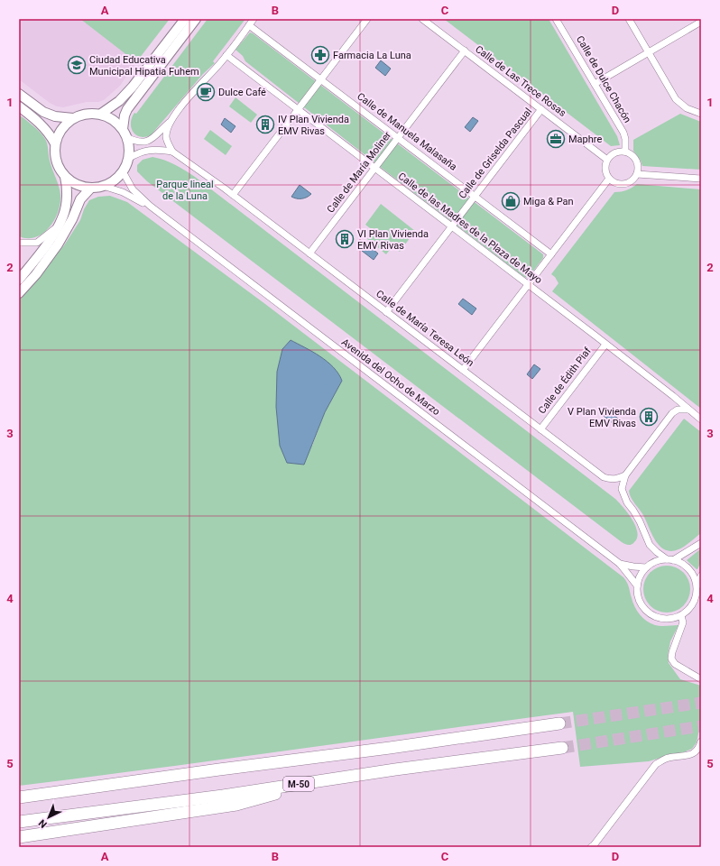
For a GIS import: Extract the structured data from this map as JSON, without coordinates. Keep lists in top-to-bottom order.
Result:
{
  "streets": {
    "highway": ["M-50"],
    "street": [
      "Calle de Dulce Chacón",
      "Calle de Las Trece Rosas",
      "Calle de Manuela Malasaña",
      "Calle de Griselda Pascual",
      "Calle de María Moliner",
      "Calle de las Madres de la Plaza de Mayo",
      "Calle de María Teresa León",
      "Avenida del Ocho de Marzo",
      "Calle de Édith Piaf"
    ]
  },
  "crossings": [
    ["Calle de Dulce Chacón", "Calle de Las Trece Rosas"],
    ["Calle de Las Trece Rosas", "Calle de Griselda Pascual"],
    ["Calle de Las Trece Rosas", "Calle de María Moliner"],
    ["Calle de Manuela Malasaña", "Calle de Griselda Pascual"],
    ["Calle de Manuela Malasaña", "Calle de María Moliner"],
    ["Calle de Griselda Pascual", "Calle de las Madres de la Plaza de Mayo"],
    ["Calle de Griselda Pascual", "Calle de María Teresa León"],
    ["Calle de María Moliner", "Calle de las Madres de la Plaza de Mayo"],
    ["Calle de María Moliner", "Calle de María Teresa León"],
    ["Calle de las Madres de la Plaza de Mayo", "Calle de Édith Piaf"],
    ["Calle de María Teresa León", "Avenida del Ocho de Marzo"],
    ["Calle de María Teresa León", "Calle de Édith Piaf"]
  ],
  "parks": ["Parque lineal de la Luna"],
  "places": {
    "pharmacy": ["Farmacia La Luna"],
    "school or university": ["Ciudad Educativa Municipal Hipatia Fuhem"],
    "cafe": ["Dulce Café"],
    "building": ["IV Plan Vivienda EMV Rivas", "VI Plan Vivienda EMV Rivas", "V Plan Vivienda EMV Rivas"],
    "office": ["Maphre"],
    "shop": ["Miga & Pan"]
  },
  "north": "bottom left",
  "grid": {
    "columns": [
      "A",
      "B",
      "C",
      "D"
    ],
    "rows": [
      "1",
      "2",
      "3",
      "4",
      "5"
    ]
  }
}
